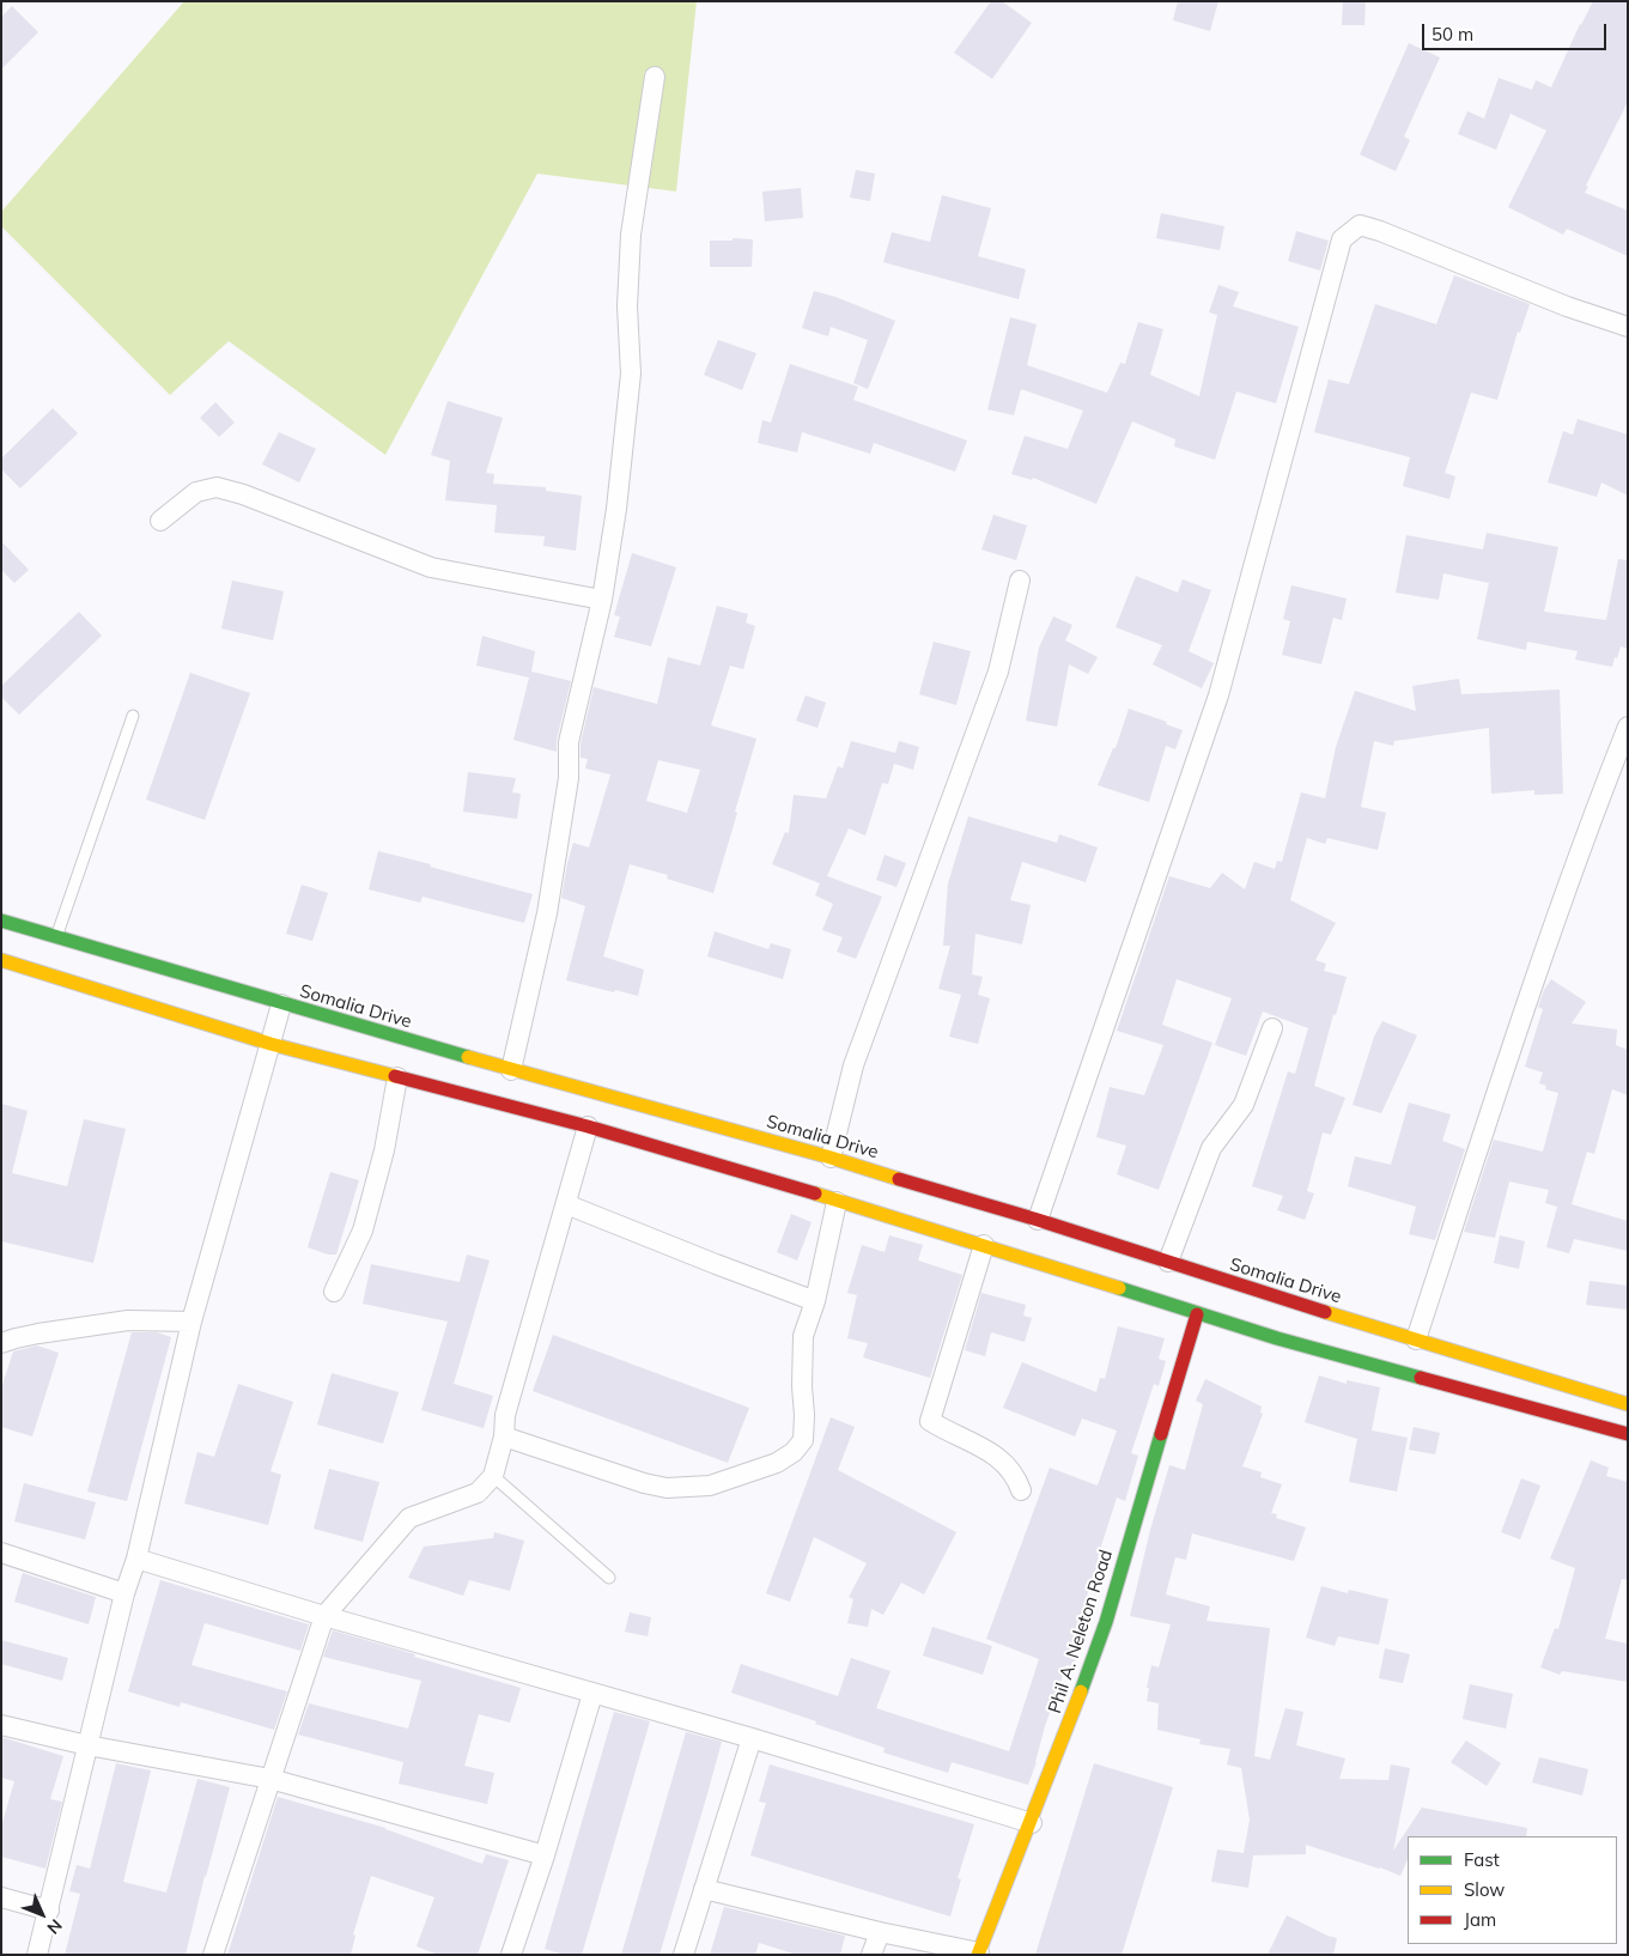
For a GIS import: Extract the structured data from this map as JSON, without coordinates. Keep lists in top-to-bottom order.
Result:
{
  "streets": {
    "main road": ["Somalia Drive", "Phil A. Neleton Road"]
  },
  "legend": ["Fast", "Slow", "Jam"],
  "scale_bar": "50 m",
  "north": "bottom right"
}
